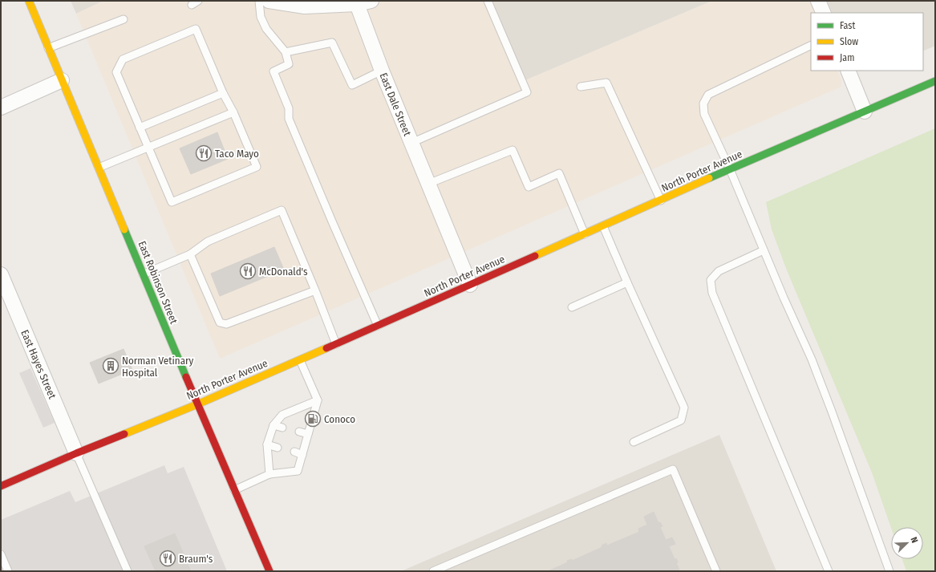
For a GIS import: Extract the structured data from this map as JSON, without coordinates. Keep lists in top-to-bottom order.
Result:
{
  "streets": {
    "main road": ["North Porter Avenue", "East Robinson Street"],
    "street": ["East Dale Street", "East Hayes Street"]
  },
  "crossings": [
    ["East Dale Street", "North Porter Avenue"],
    ["North Porter Avenue", "East Robinson Street"],
    ["North Porter Avenue", "East Hayes Street"]
  ],
  "places": {
    "restaurant": ["Taco Mayo", "McDonald's", "Braum's"],
    "building": ["Norman Vetinary Hospital"],
    "fuel station": ["Conoco"]
  },
  "legend": ["Fast", "Slow", "Jam"],
  "north": "top right"
}
